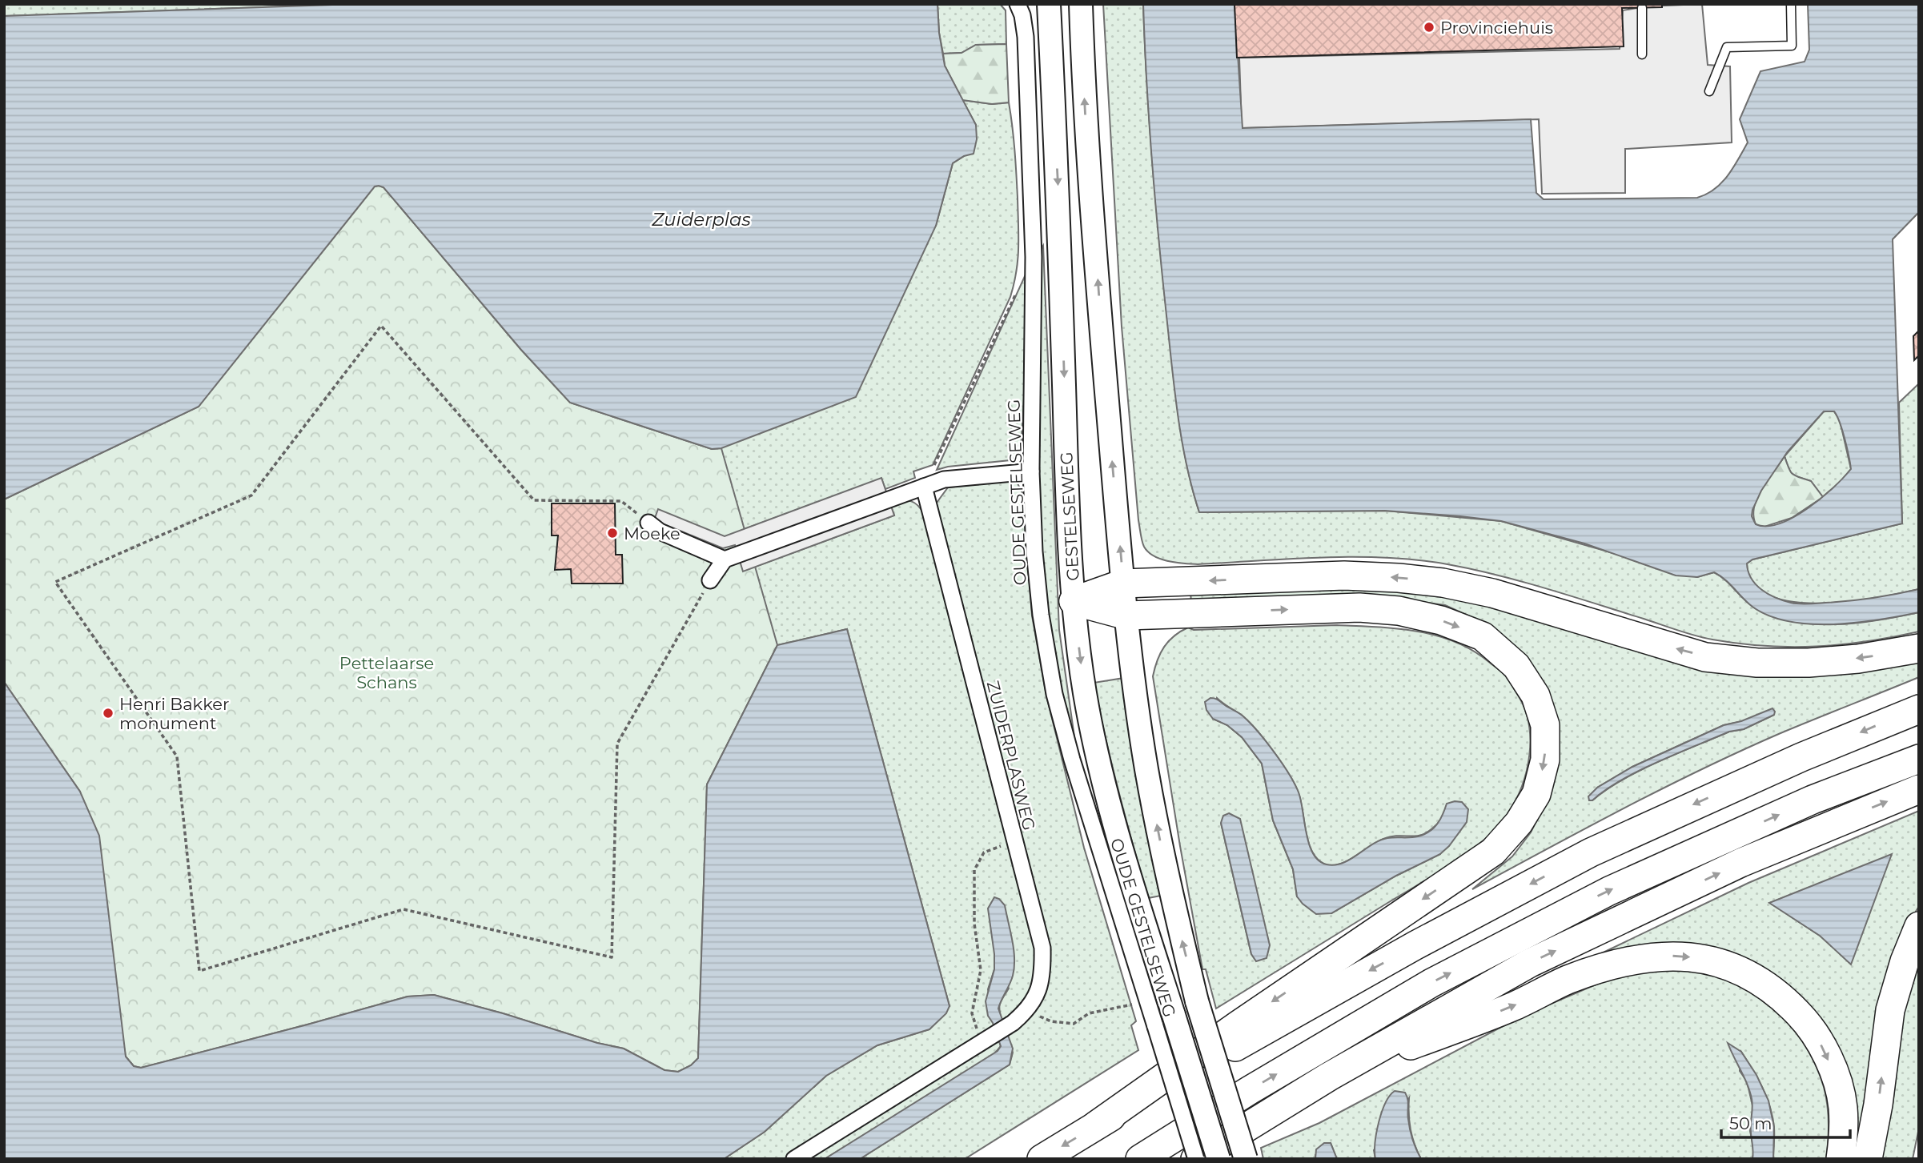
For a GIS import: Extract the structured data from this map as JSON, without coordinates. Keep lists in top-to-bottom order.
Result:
{
  "streets": {
    "main road": ["GESTELSEWEG"],
    "street": ["OUDE GESTELSEWEG", "ZUIDERPLASWEG"]
  },
  "crossings": [
    ["OUDE GESTELSEWEG", "GESTELSEWEG"]
  ],
  "water": ["Zuiderplas"],
  "parks": ["Pettelaarse Schans"],
  "places": ["Provinciehuis", "Moeke", "Henri Bakker monument"],
  "scale_bar": "50 m"
}
